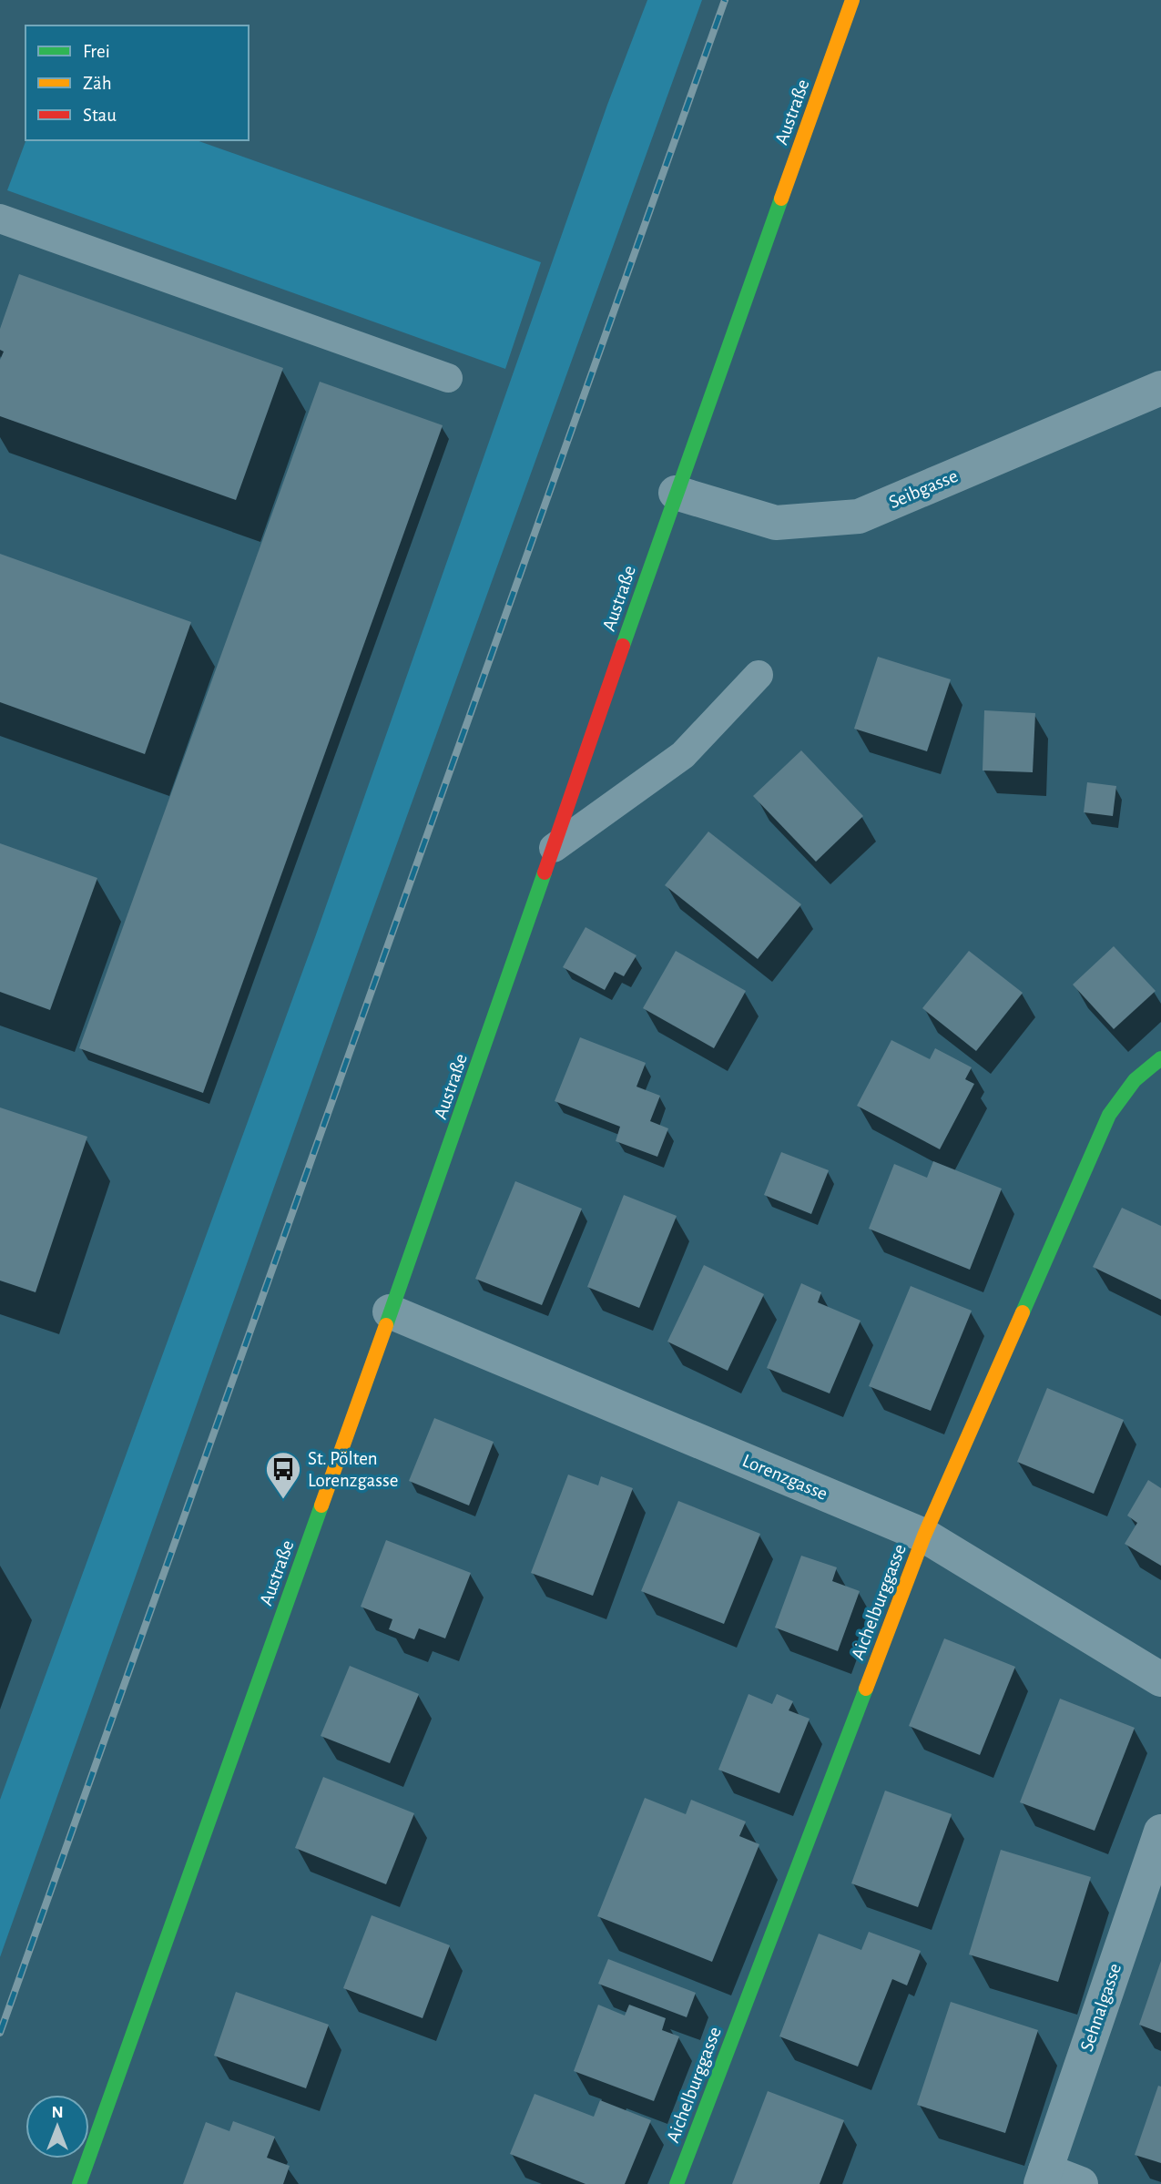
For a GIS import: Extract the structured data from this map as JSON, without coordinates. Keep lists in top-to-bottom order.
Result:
{
  "streets": {
    "street": [
      "Austraße",
      "Seibgasse",
      "Lorenzgasse",
      "Aichelburggasse",
      "Sehnalgasse"
    ]
  },
  "crossings": [
    ["Austraße", "Seibgasse"],
    ["Austraße", "Lorenzgasse"],
    ["Lorenzgasse", "Aichelburggasse"]
  ],
  "places": {
    "bus stop": ["St. Pölten Lorenzgasse"]
  },
  "legend": ["Frei", "Zäh", "Stau"],
  "north": "top"
}
